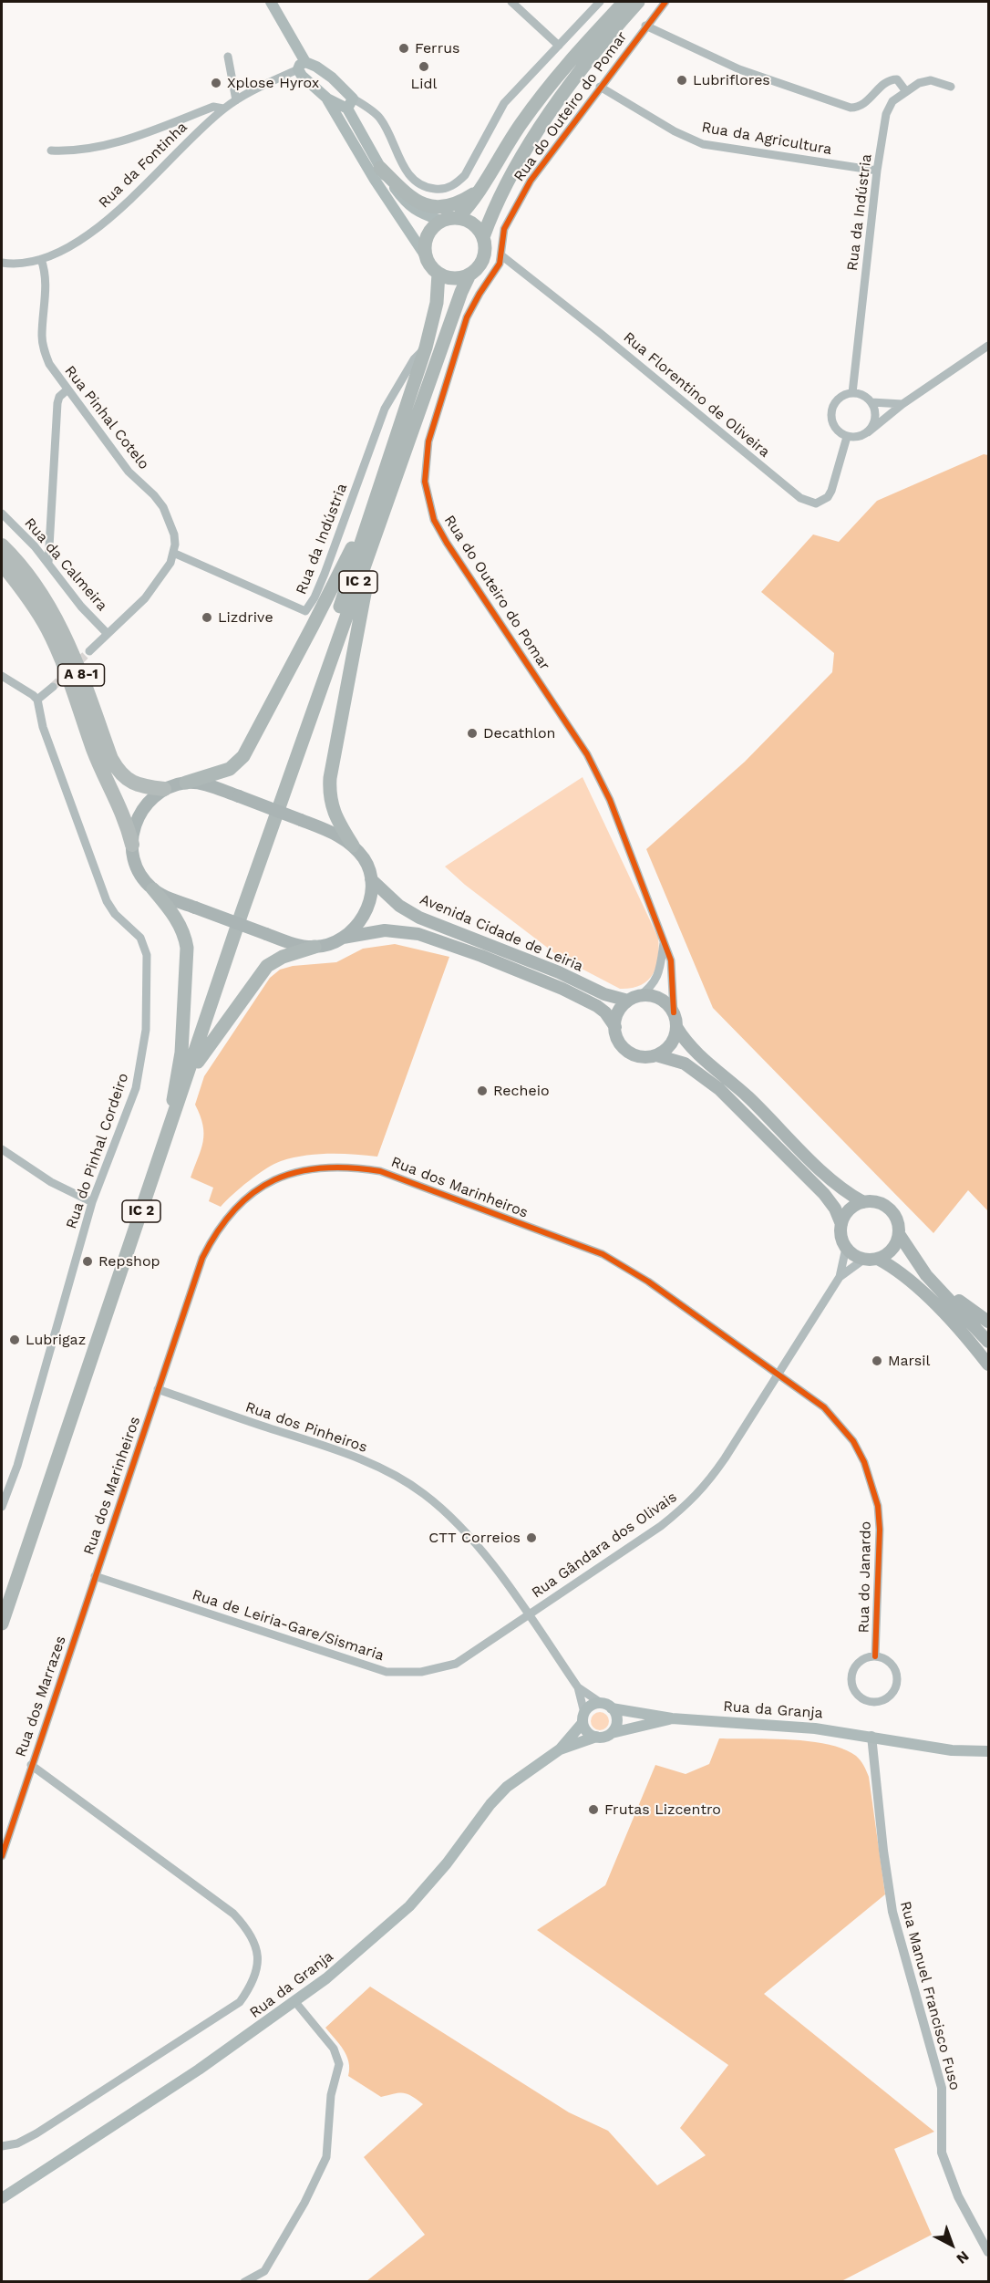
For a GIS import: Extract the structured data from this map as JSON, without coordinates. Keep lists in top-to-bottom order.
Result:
{
  "streets": {
    "highway": ["IC 2", "A 8-1"],
    "main road": ["Avenida Cidade de Leiria", "Rua da Granja"],
    "street": [
      "Rua do Outeiro do Pomar",
      "Rua da Agricultura",
      "Rua da Fontinha",
      "Rua da Indústria",
      "Rua Florentino de Oliveira",
      "Rua Pinhal Cotelo",
      "Rua da Calmeira",
      "Rua do Pinhal Cordeiro",
      "Rua dos Marinheiros",
      "Rua dos Pinheiros",
      "Rua Gândara dos Olivais",
      "Rua do Janardo",
      "Rua de Leiria-Gare/Sismaria",
      "Rua dos Marrazes",
      "Rua Manuel Francisco Fuso"
    ]
  },
  "crossings": [
    ["Rua do Outeiro do Pomar", "Rua da Agricultura"],
    ["Rua do Outeiro do Pomar", "Rua Florentino de Oliveira"],
    ["Rua do Outeiro do Pomar", "Avenida Cidade de Leiria"],
    ["Rua da Agricultura", "Rua da Indústria"],
    ["Rua da Fontinha", "Rua Pinhal Cotelo"],
    ["Rua da Indústria", "Rua Florentino de Oliveira"],
    ["Rua da Indústria", "Rua Pinhal Cotelo"],
    ["Rua da Indústria", "IC 2"],
    ["Rua dos Marinheiros", "Rua dos Pinheiros"],
    ["Rua dos Marinheiros", "Rua Gândara dos Olivais"],
    ["Rua dos Marinheiros", "Rua do Janardo"],
    ["Rua dos Marinheiros", "Rua de Leiria-Gare/Sismaria"],
    ["Rua dos Marinheiros", "Rua dos Marrazes"],
    ["Rua dos Pinheiros", "Rua Gândara dos Olivais"],
    ["Rua dos Pinheiros", "Rua de Leiria-Gare/Sismaria"],
    ["Rua dos Pinheiros", "Rua da Granja"],
    ["Rua Gândara dos Olivais", "Rua do Janardo"],
    ["Rua Gândara dos Olivais", "Rua de Leiria-Gare/Sismaria"],
    ["Rua de Leiria-Gare/Sismaria", "Rua dos Marrazes"],
    ["Rua da Granja", "Rua Manuel Francisco Fuso"]
  ],
  "places": [
    "Ferrus",
    "Lidl",
    "Lubriflores",
    "Xplose Hyrox",
    "Lizdrive",
    "Decathlon",
    "Recheio",
    "Repshop",
    "Lubrigaz",
    "Marsil",
    "CTT Correios",
    "Frutas Lizcentro"
  ],
  "north": "bottom right"
}
